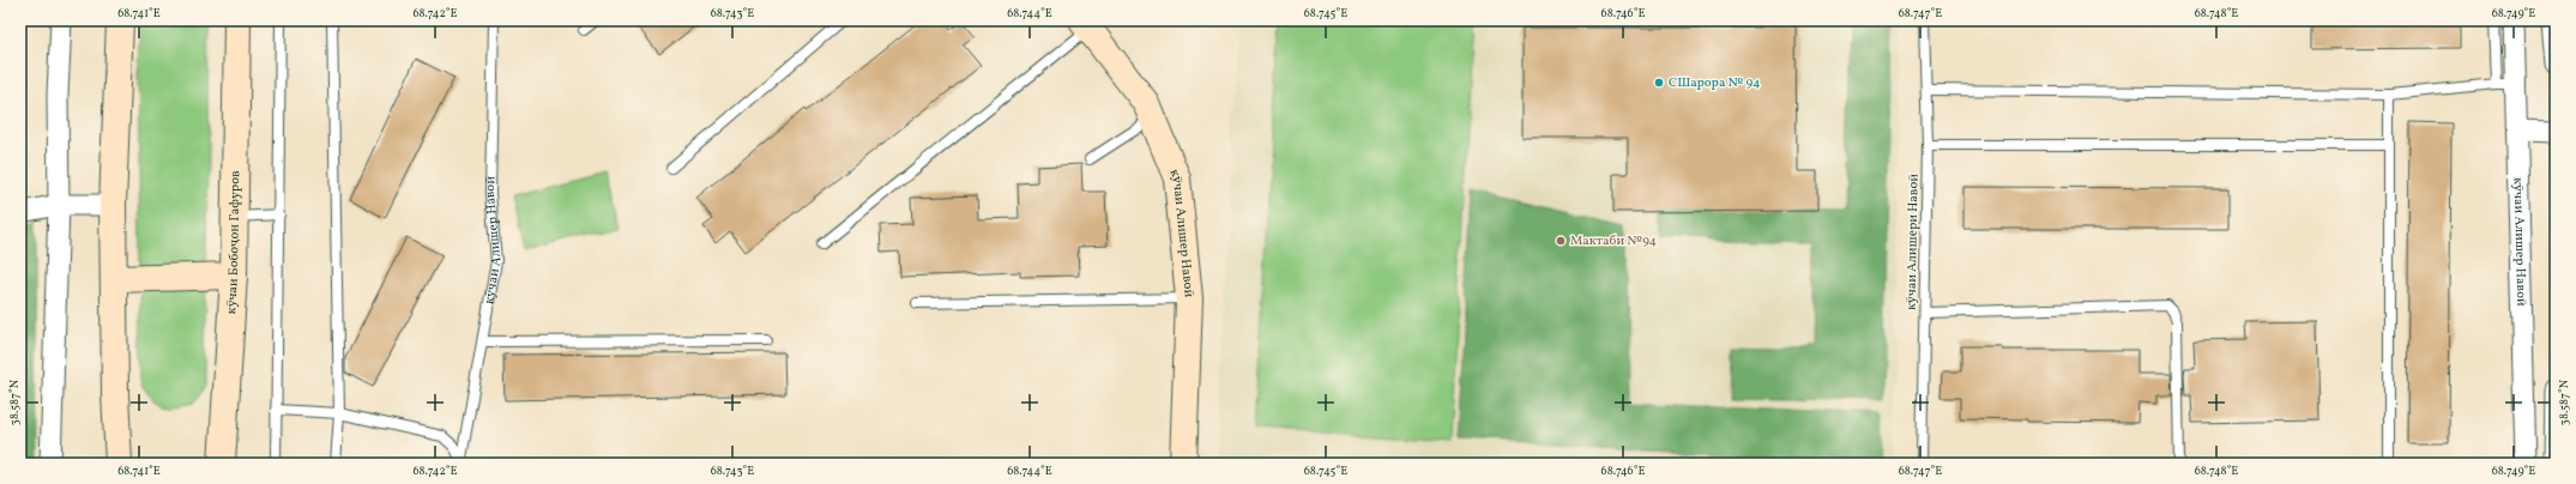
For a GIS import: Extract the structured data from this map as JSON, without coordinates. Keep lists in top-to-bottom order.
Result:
{
  "streets": {
    "main road": ["кӯчаи Алишер Навоӣ", "кӯчаи Бобоҷон Гафуров"],
    "lane": ["кӯчаи Алишери Навоӣ"]
  },
  "places": ["СШарора № 94", "Мактаби №94"],
  "coordinates": [
    "68.741°E",
    "68.742°E",
    "68.743°E",
    "68.744°E",
    "68.745°E",
    "68.746°E",
    "68.747°E",
    "68.748°E",
    "68.749°E",
    "38.587°N"
  ]
}
